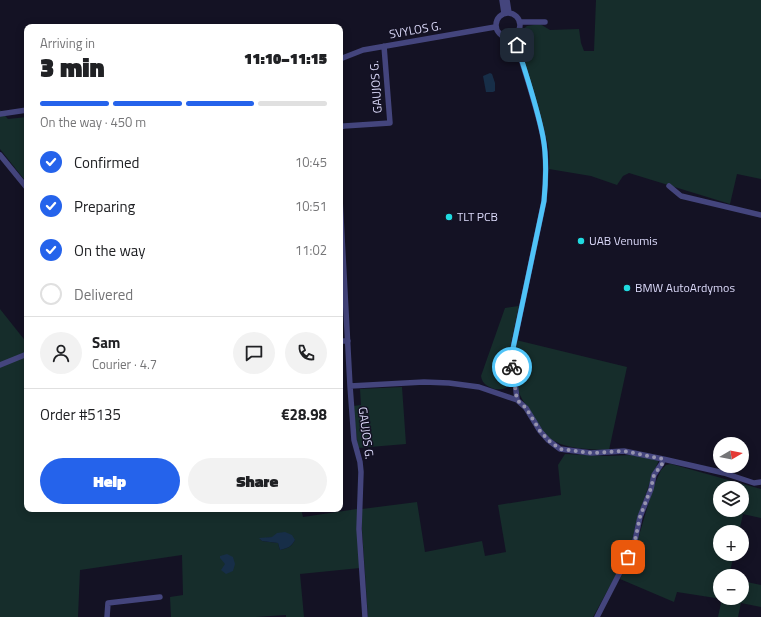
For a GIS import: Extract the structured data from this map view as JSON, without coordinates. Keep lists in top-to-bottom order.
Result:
{
  "streets": {
    "street": ["SVYLOS G.", "GAUJOS G."]
  },
  "crossings": [
    ["SVYLOS G.", "GAUJOS G."]
  ],
  "places": ["TLT PCB", "UAB Venumis", "BMW AutoArdymos"],
  "north": "right",
  "page": {
    "heading": ["3 min", "Arriving in", "11:10–11:15"],
    "panel": [
      "Sam",
      "Courier · 4.7",
      "Order #5135",
      "€28.98"
    ],
    "bar": "On the way · 450 m",
    "list": [
      ["Confirmed", "10:45"],
      ["Preparing", "10:51"],
      ["On the way", "11:02"],
      "Delivered"
    ],
    "map_buttons": ["+", "−"],
    "buttons": ["Help", "Share"]
  }
}
